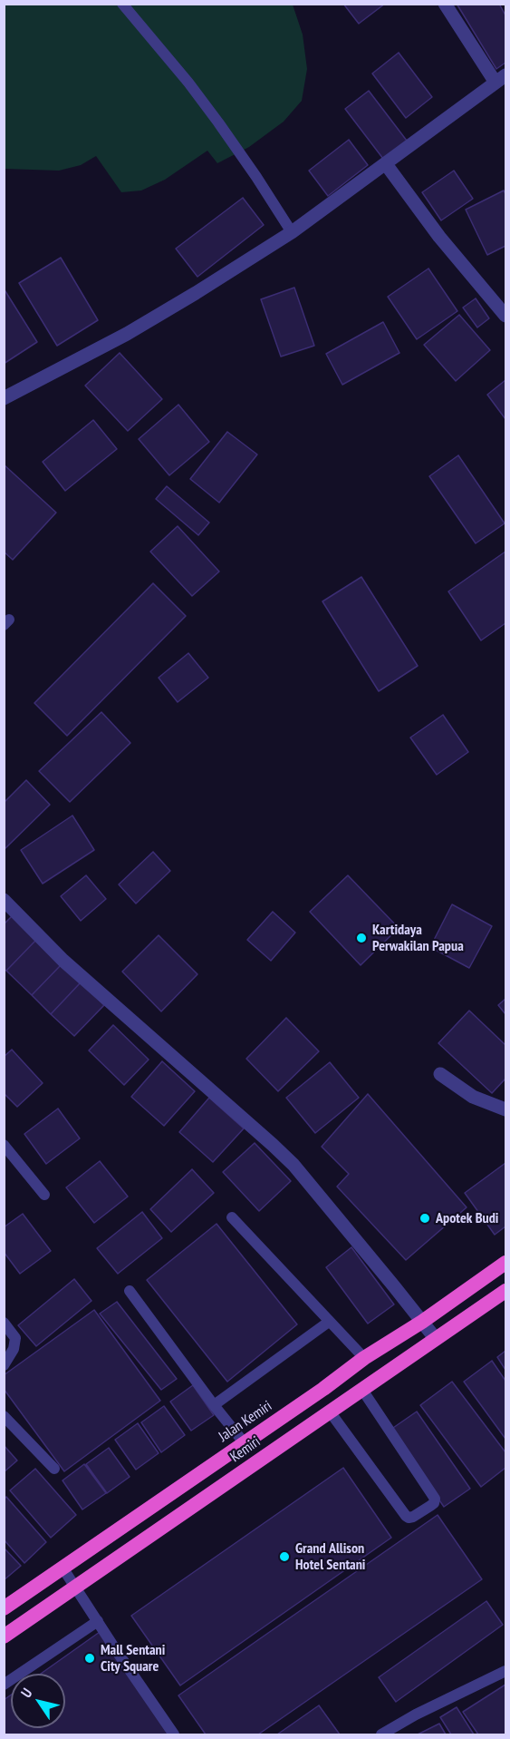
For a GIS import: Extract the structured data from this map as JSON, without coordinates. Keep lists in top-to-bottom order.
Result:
{
  "streets": {
    "highway": ["Jalan Kemiri", "Kemiri"]
  },
  "places": [
    "Kartidaya Perwakilan Papua",
    "Apotek Budi",
    "Grand Allison Hotel Sentani",
    "Mall Sentani City Square"
  ],
  "north": "top left"
}
